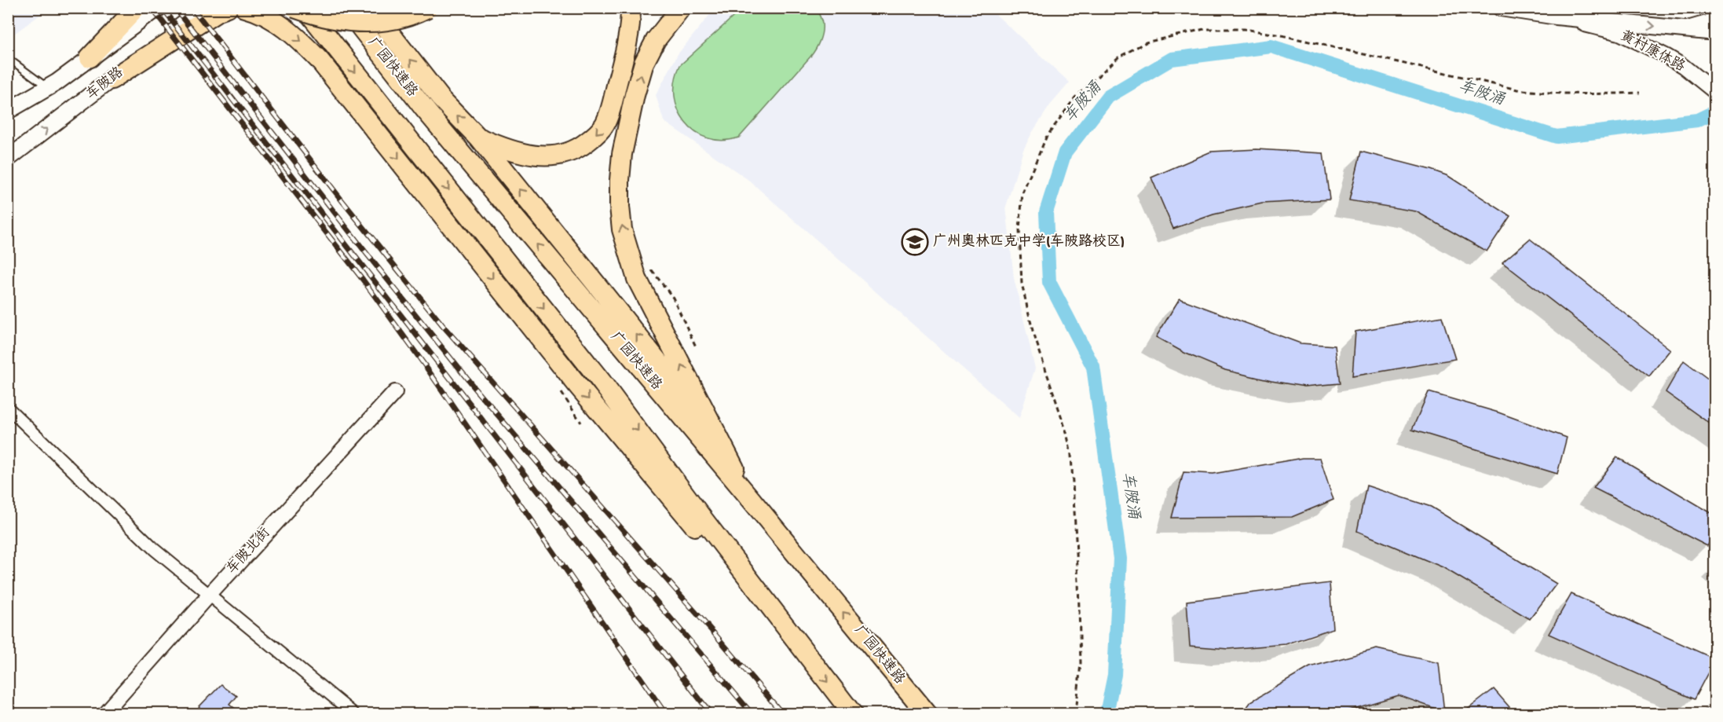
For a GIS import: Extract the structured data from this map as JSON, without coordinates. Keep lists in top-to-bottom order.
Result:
{
  "streets": {
    "highway": ["广园快速路"],
    "main road": ["车陂路"],
    "street": ["黄村康体路", "车陂北街"]
  },
  "water": ["车陂涌"],
  "places": {
    "school or university": ["广州奥林匹克中学(车陂路校区)"]
  }
}
